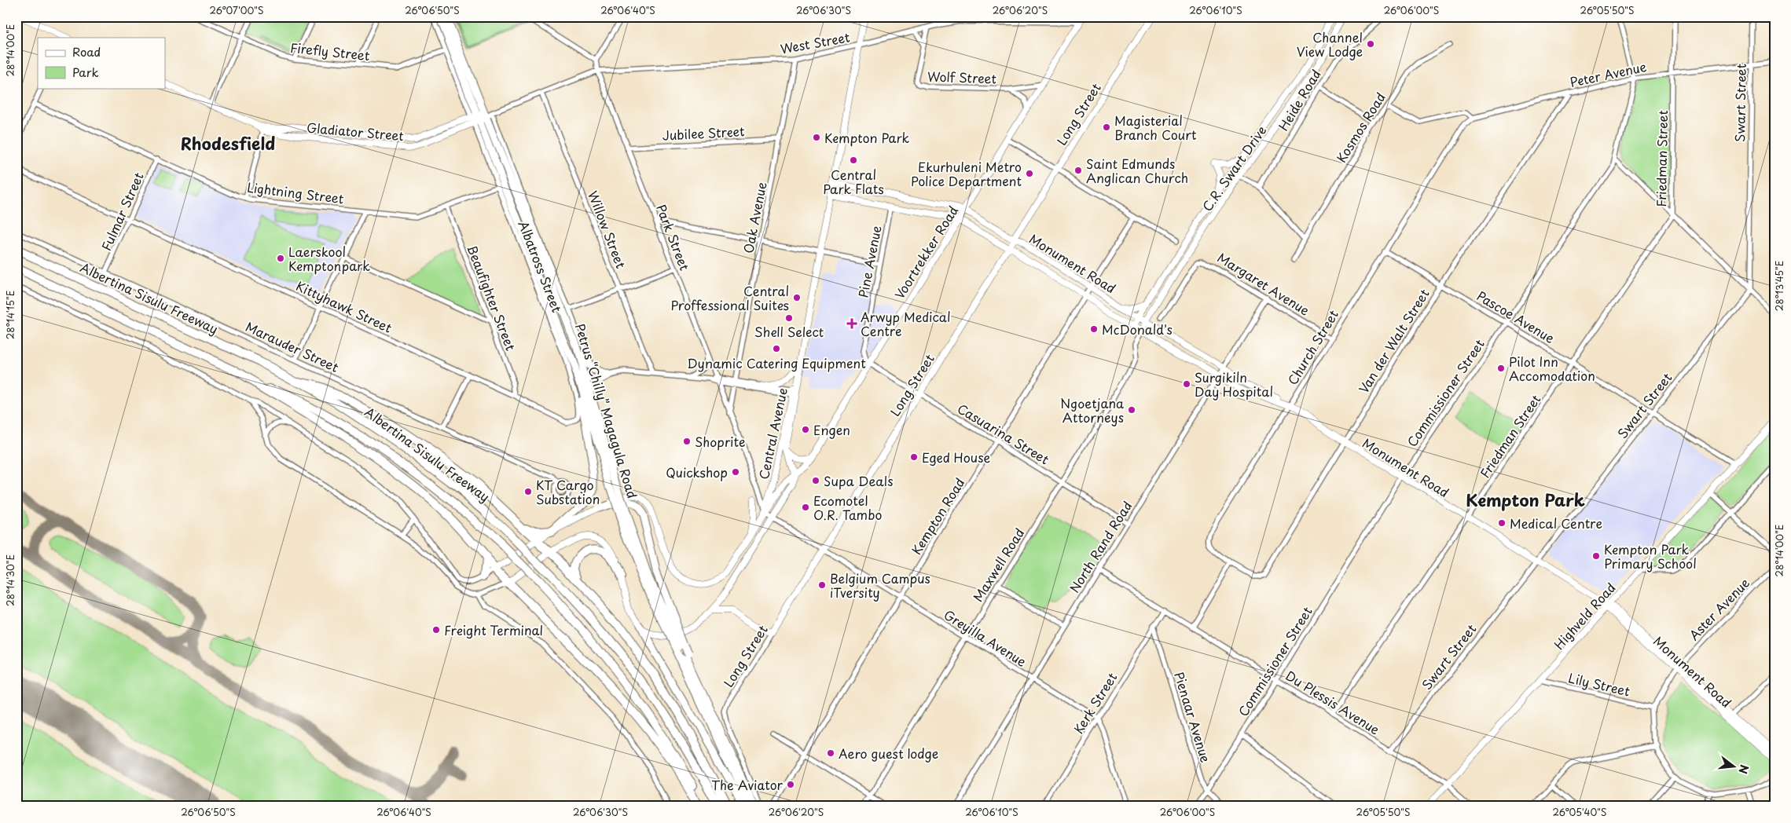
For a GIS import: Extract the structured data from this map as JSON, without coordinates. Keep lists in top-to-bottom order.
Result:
{
  "streets": {
    "highway": ["Albertina Sisulu Freeway"],
    "main road": [
      "Long Street",
      "Gladiator Street",
      "C.R. Swart Drive",
      "Voortrekker Road",
      "Monument Road",
      "Petrus “Chilly” Magagula Road",
      "Central Avenue",
      "Highveld Road"
    ],
    "street": [
      "West Street",
      "Firefly Street",
      "Peter Avenue",
      "Wolf Street",
      "Heide Road",
      "Swart Street",
      "Kosmos Road",
      "Jubilee Street",
      "Friedman Street",
      "Lightning Street",
      "Fulmar Street",
      "Oak Avenue",
      "Willow Street",
      "Park Street",
      "Pine Avenue",
      "Albatross Street",
      "Margaret Avenue",
      "Beaufighter Street",
      "Kittyhawk Street",
      "Pascoe Avenue",
      "Van der Walt Street",
      "Marauder Street",
      "Church Street",
      "Commissioner Street",
      "Casuarina Street",
      "Kempton Road",
      "North Rand Road",
      "Maxwell Road",
      "Aster Avenue",
      "Greyilla Avenue",
      "Lily Street",
      "Du Plessis Avenue",
      "Kerk Street",
      "Pienaar Avenue"
    ]
  },
  "crossings": [
    ["West Street", "Gladiator Street"],
    ["West Street", "Oak Avenue"],
    ["West Street", "Park Street"],
    ["West Street", "Voortrekker Road"],
    ["West Street", "Central Avenue"],
    ["Firefly Street", "Albatross Street"],
    ["Peter Avenue", "Swart Street"],
    ["Peter Avenue", "Friedman Street"],
    ["Peter Avenue", "Van der Walt Street"],
    ["Peter Avenue", "Church Street"],
    ["Peter Avenue", "Commissioner Street"],
    ["Wolf Street", "Voortrekker Road"],
    ["Swart Street", "Monument Road"],
    ["Swart Street", "Pascoe Avenue"],
    ["Swart Street", "Du Plessis Avenue"],
    ["Long Street", "Monument Road"],
    ["Long Street", "Casuarina Street"],
    ["Long Street", "Greyilla Avenue"],
    ["Gladiator Street", "Willow Street"],
    ["Gladiator Street", "Park Street"],
    ["Gladiator Street", "Albatross Street"],
    ["Gladiator Street", "Petrus “Chilly” Magagula Road"],
    ["Jubilee Street", "Oak Avenue"],
    ["Jubilee Street", "Park Street"],
    ["Friedman Street", "Monument Road"],
    ["Friedman Street", "Pascoe Avenue"],
    ["Friedman Street", "Du Plessis Avenue"],
    ["C.R. Swart Drive", "Monument Road"],
    ["C.R. Swart Drive", "Maxwell Road"],
    ["Lightning Street", "Fulmar Street"],
    ["Lightning Street", "Albatross Street"],
    ["Lightning Street", "Beaufighter Street"],
    ["Fulmar Street", "Kittyhawk Street"],
    ["Fulmar Street", "Marauder Street"],
    ["Oak Avenue", "Park Street"],
    ["Park Street", "Voortrekker Road"],
    ["Park Street", "Central Avenue"],
    ["Park Street", "Greyilla Avenue"],
    ["Voortrekker Road", "Pine Avenue"],
    ["Voortrekker Road", "Monument Road"],
    ["Voortrekker Road", "Central Avenue"],
    ["Voortrekker Road", "Casuarina Street"],
    ["Voortrekker Road", "Greyilla Avenue"],
    ["Pine Avenue", "Monument Road"],
    ["Pine Avenue", "Casuarina Street"],
    ["Monument Road", "Van der Walt Street"],
    ["Monument Road", "Church Street"],
    ["Monument Road", "Commissioner Street"],
    ["Monument Road", "Central Avenue"],
    ["Monument Road", "Kempton Road"],
    ["Monument Road", "North Rand Road"],
    ["Monument Road", "Maxwell Road"],
    ["Monument Road", "Aster Avenue"],
    ["Monument Road", "Highveld Road"],
    ["Albatross Street", "Kittyhawk Street"],
    ["Albatross Street", "Petrus “Chilly” Magagula Road"],
    ["Margaret Avenue", "Church Street"],
    ["Margaret Avenue", "North Rand Road"],
    ["Beaufighter Street", "Kittyhawk Street"],
    ["Pascoe Avenue", "Van der Walt Street"],
    ["Pascoe Avenue", "Church Street"],
    ["Pascoe Avenue", "Commissioner Street"],
    ["Pascoe Avenue", "Highveld Road"],
    ["Van der Walt Street", "Church Street"],
    ["Commissioner Street", "Du Plessis Avenue"],
    ["Commissioner Street", "Pienaar Avenue"],
    ["Central Avenue", "Greyilla Avenue"],
    ["Casuarina Street", "Kempton Road"],
    ["Casuarina Street", "North Rand Road"],
    ["Casuarina Street", "Maxwell Road"],
    ["Kempton Road", "Greyilla Avenue"],
    ["North Rand Road", "Greyilla Avenue"],
    ["North Rand Road", "Du Plessis Avenue"],
    ["Maxwell Road", "Greyilla Avenue"],
    ["Aster Avenue", "Lily Street"],
    ["Highveld Road", "Lily Street"],
    ["Highveld Road", "Du Plessis Avenue"],
    ["Greyilla Avenue", "Kerk Street"],
    ["Du Plessis Avenue", "Kerk Street"],
    ["Kerk Street", "Pienaar Avenue"]
  ],
  "districts": ["Rhodesfield", "Kempton Park"],
  "places": {
    "other": [
      "Channel View Lodge",
      "Magisterial Branch Court",
      "Kempton Park",
      "Central Park Flats",
      "Saint Edmunds Anglican Church",
      "Ekurhuleni Metro Police Department",
      "Laerskool Kemptonpark",
      "Central Proffessional Suites",
      "Shell Select",
      "McDonald's",
      "Dynamic Catering Equipment",
      "Pilot Inn Accomodation",
      "Surgikiln Day Hospital",
      "Ngoetjana Attorneys",
      "Engen",
      "Shoprite",
      "Eged House",
      "Quickshop",
      "Supa Deals",
      "KT Cargo Substation",
      "Ecomotel O.R. Tambo",
      "Medical Centre",
      "Kempton Park Primary School",
      "Belgium Campus iTversity",
      "Freight Terminal",
      "Aero guest lodge",
      "The Aviator"
    ],
    "health": ["Arwyp Medical Centre"]
  },
  "legend": ["Road", "Park"],
  "north": "right",
  "coordinates": [
    "26°07'00\"S",
    "26°06'50\"S",
    "26°06'40\"S",
    "26°06'30\"S",
    "26°06'20\"S",
    "26°06'10\"S",
    "26°06'00\"S",
    "26°05'50\"S",
    "28°14'00\"E",
    "28°13'45\"E",
    "28°14'15\"E",
    "28°14'30\"E",
    "26°05'40\"S"
  ]
}
